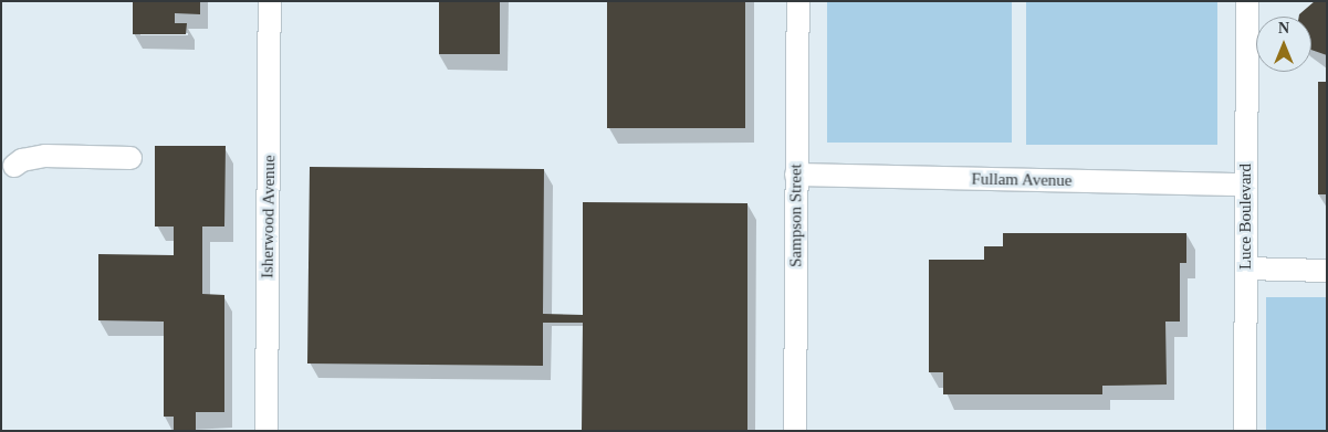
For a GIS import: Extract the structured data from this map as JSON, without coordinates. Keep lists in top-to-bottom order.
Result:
{
  "streets": {
    "street": [
      "Fullam Avenue",
      "Sampson Street",
      "Isherwood Avenue",
      "Luce Boulevard"
    ]
  },
  "crossings": [
    ["Fullam Avenue", "Sampson Street"],
    ["Fullam Avenue", "Luce Boulevard"]
  ],
  "north": "top"
}
